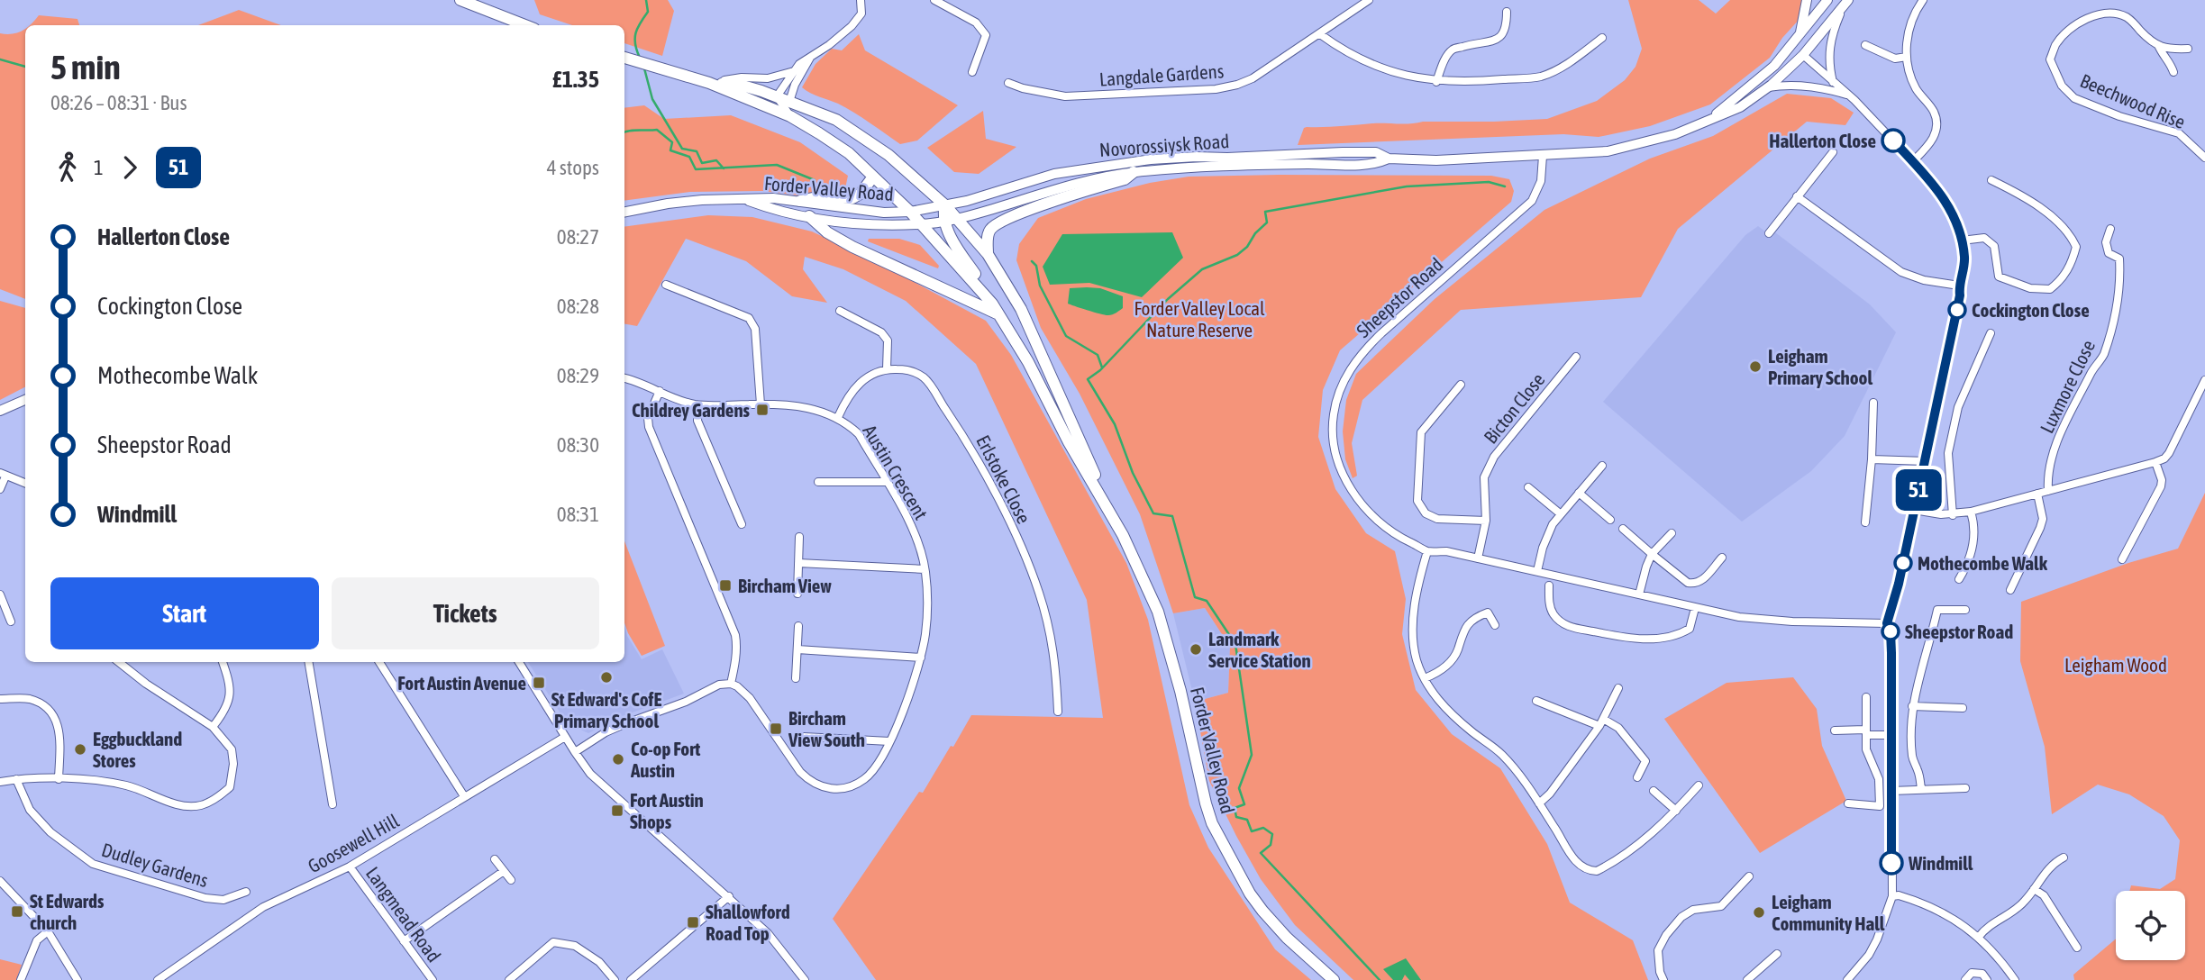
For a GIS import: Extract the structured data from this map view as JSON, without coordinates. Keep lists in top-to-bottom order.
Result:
{
  "streets": {
    "main road": ["Novorossiysk Road", "Forder Valley Road"],
    "street": [
      "Langdale Gardens",
      "Beechwood Rise",
      "Sheepstor Road",
      "Luxmore Close",
      "Bicton Close",
      "Austin Crescent",
      "Erlstoke Close",
      "Goosewell Hill",
      "Dudley Gardens",
      "Langmead Road"
    ]
  },
  "crossings": [
    ["Novorossiysk Road", "Forder Valley Road"],
    ["Novorossiysk Road", "Sheepstor Road"],
    ["Sheepstor Road", "Bicton Close"],
    ["Goosewell Hill", "Langmead Road"]
  ],
  "parks": ["Forder Valley Local Nature Reserve", "Leigham Wood"],
  "places": {
    "other": [
      "Hallerton Close",
      "Cockington Close",
      "Leigham Primary School",
      "Mothecombe Walk",
      "Sheepstor Road",
      "Landmark Service Station",
      "St Edward's CofE Primary School",
      "Eggbuckland Stores",
      "Co-op Fort Austin",
      "Windmill",
      "Leigham Community Hall"
    ],
    "transit": [
      "Childrey Gardens",
      "Bircham View",
      "Fort Austin Avenue",
      "Bircham View South",
      "Fort Austin Shops",
      "St Edwards church",
      "Shallowford Road Top"
    ]
  },
  "lines": ["bus line 51"],
  "page": {
    "on_map": "51",
    "heading": ["5 min", "08:26 – 08:31 · Bus", "£1.35"],
    "legs": ["1", "51", "4 stops"],
    "list": [
      {
        "name": "Hallerton Close",
        "value": "08:27"
      },
      {
        "name": "Cockington Close",
        "value": "08:28"
      },
      {
        "name": "Mothecombe Walk",
        "value": "08:29"
      },
      {
        "name": "Sheepstor Road",
        "value": "08:30"
      },
      {
        "name": "Windmill",
        "value": "08:31"
      }
    ],
    "buttons": ["Start", "Tickets"]
  }
}
